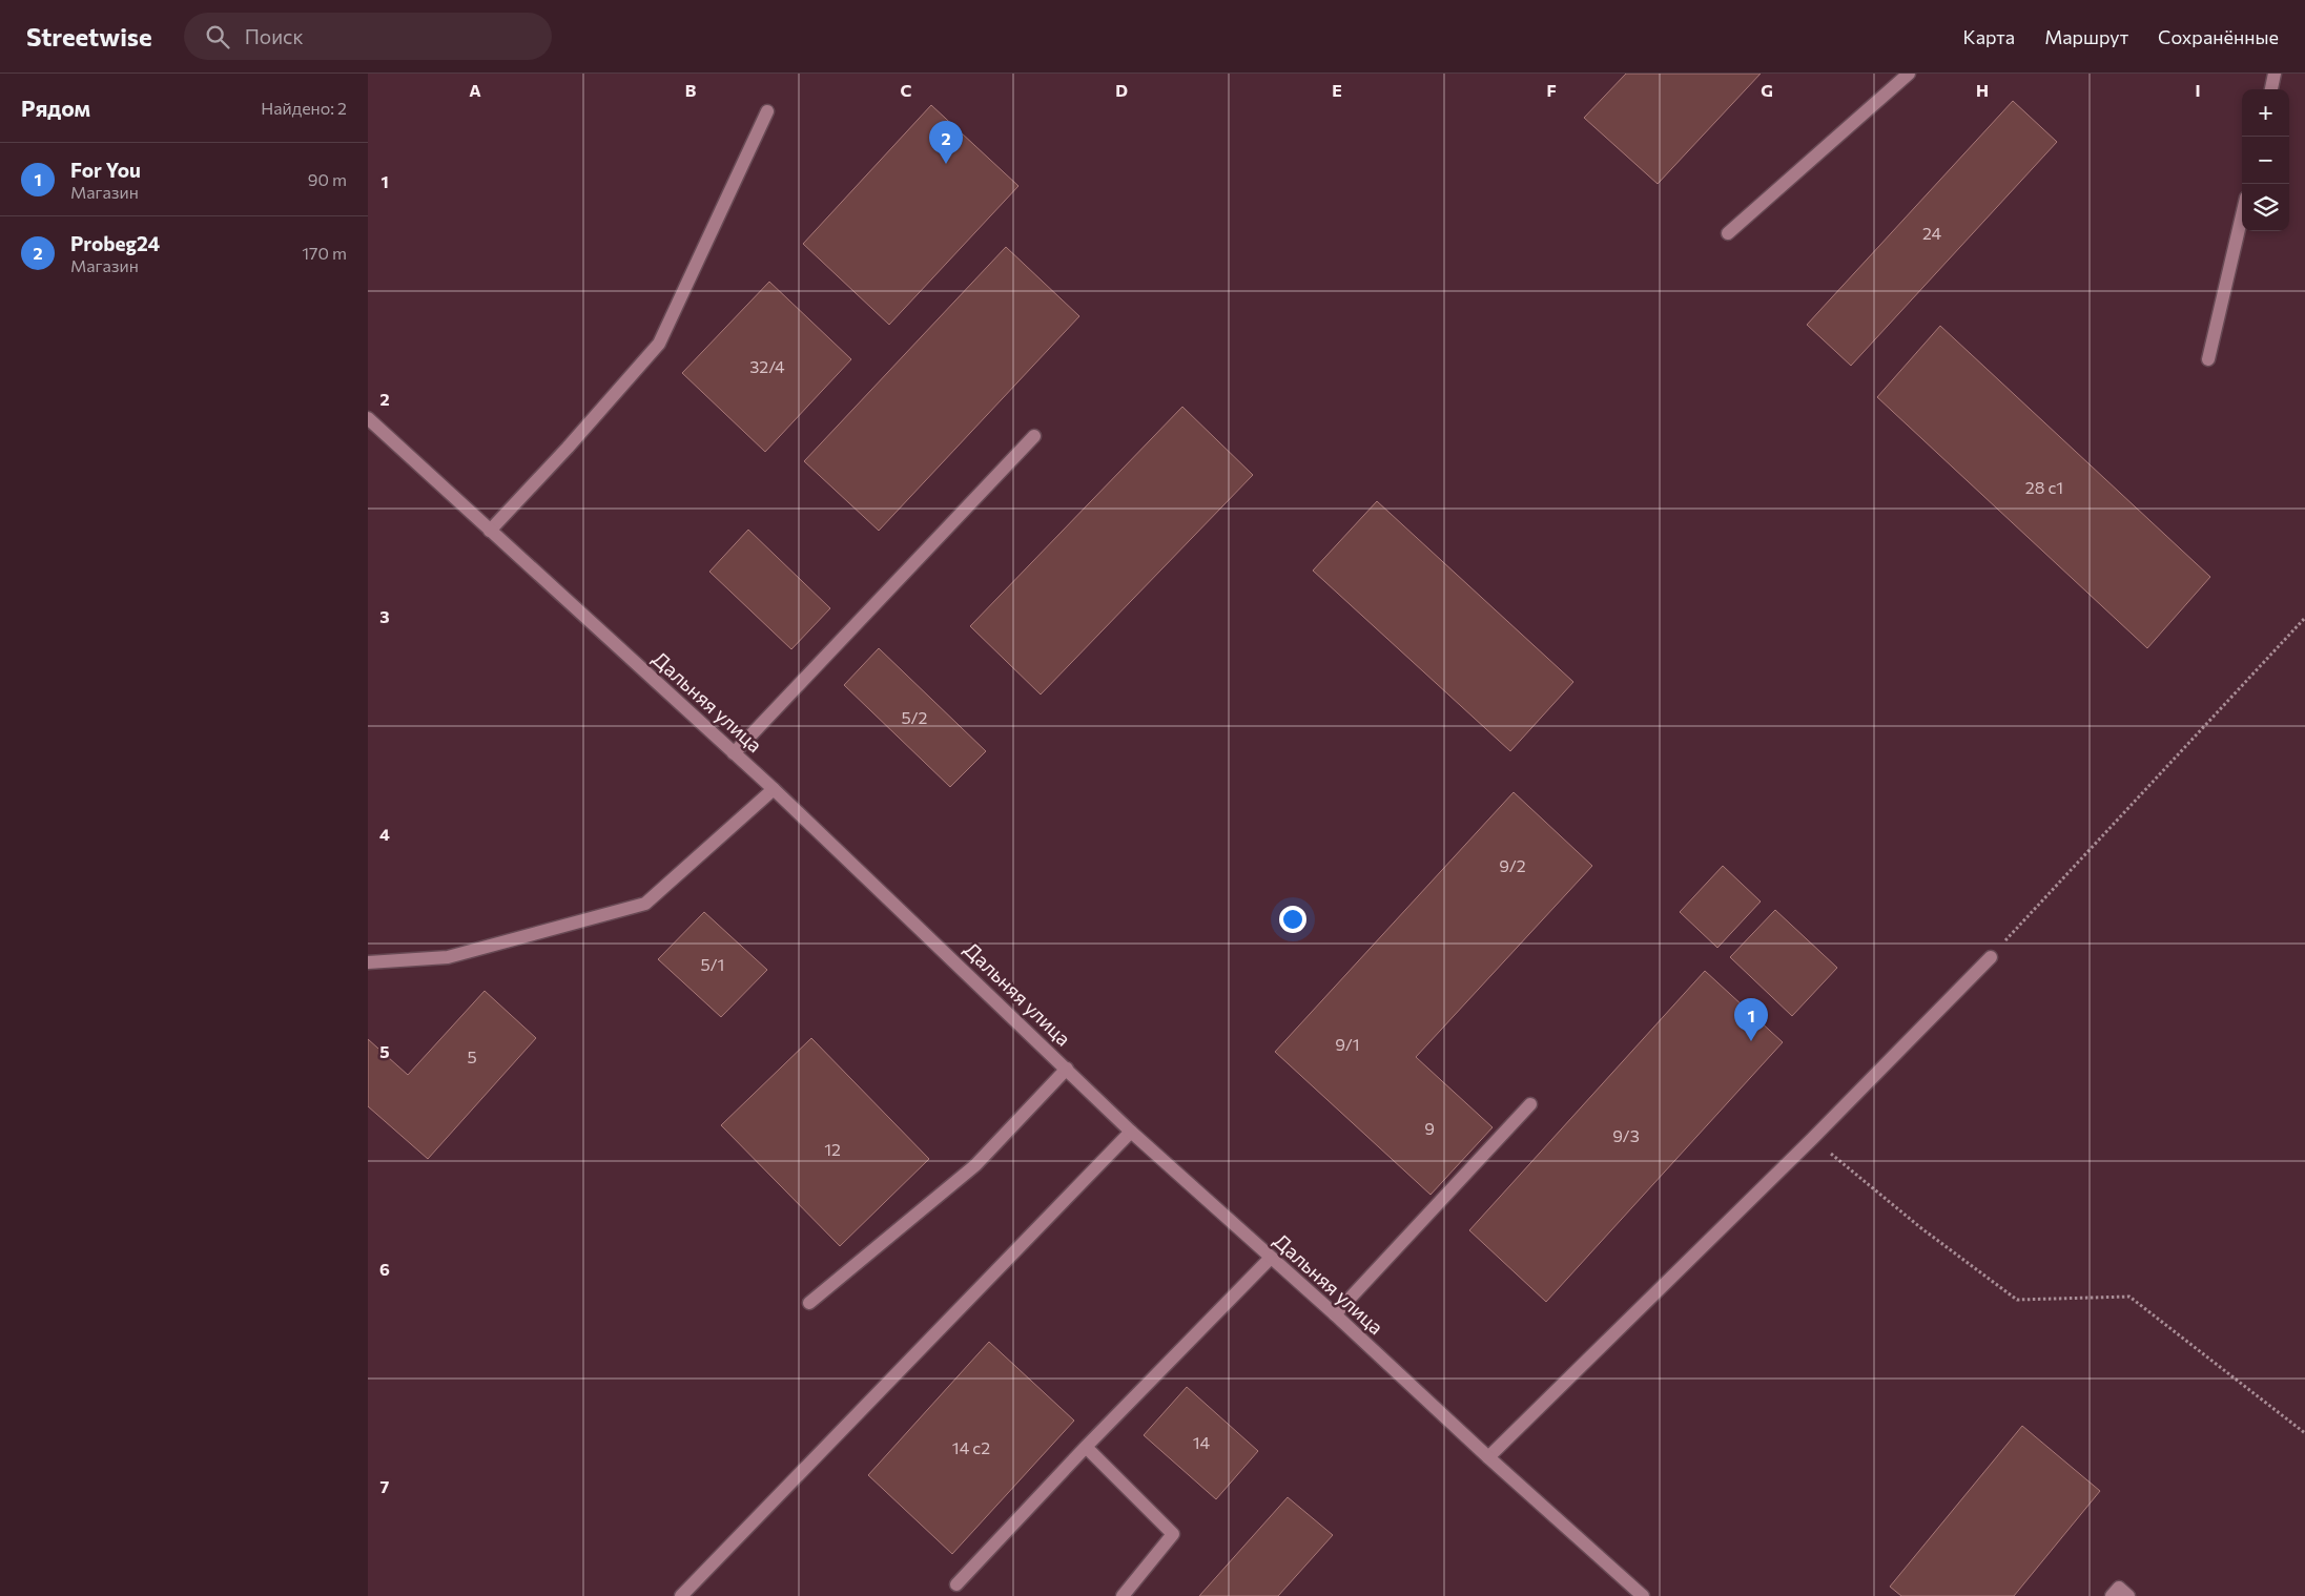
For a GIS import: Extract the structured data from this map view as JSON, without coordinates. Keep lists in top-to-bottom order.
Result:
{
  "streets": {
    "street": ["Дальняя улица"]
  },
  "house_numbers": [
    "24",
    "32/4",
    "28 с1",
    "5/2",
    "9/2",
    "5/1",
    "9/1",
    "5",
    "9",
    "9/3",
    "12",
    "14",
    "14 с2"
  ],
  "page": {
    "header": "Streetwise",
    "search": "Поиск",
    "nav": ["Карта", "Маршрут", "Сохранённые"],
    "heading": ["Рядом", "Найдено: 2"],
    "map_buttons": ["+", "−"],
    "pins": ["2", "1"],
    "list": [
      {
        "mark": "1",
        "name": "For You",
        "note": "Магазин",
        "value": "90 m"
      },
      {
        "mark": "2",
        "name": "Probeg24",
        "note": "Магазин",
        "value": "170 m"
      }
    ]
  },
  "grid": {
    "columns": [
      "A",
      "B",
      "C",
      "D",
      "E",
      "F",
      "G",
      "H",
      "I"
    ],
    "rows": [
      "1",
      "2",
      "3",
      "4",
      "5",
      "6",
      "7"
    ]
  }
}
